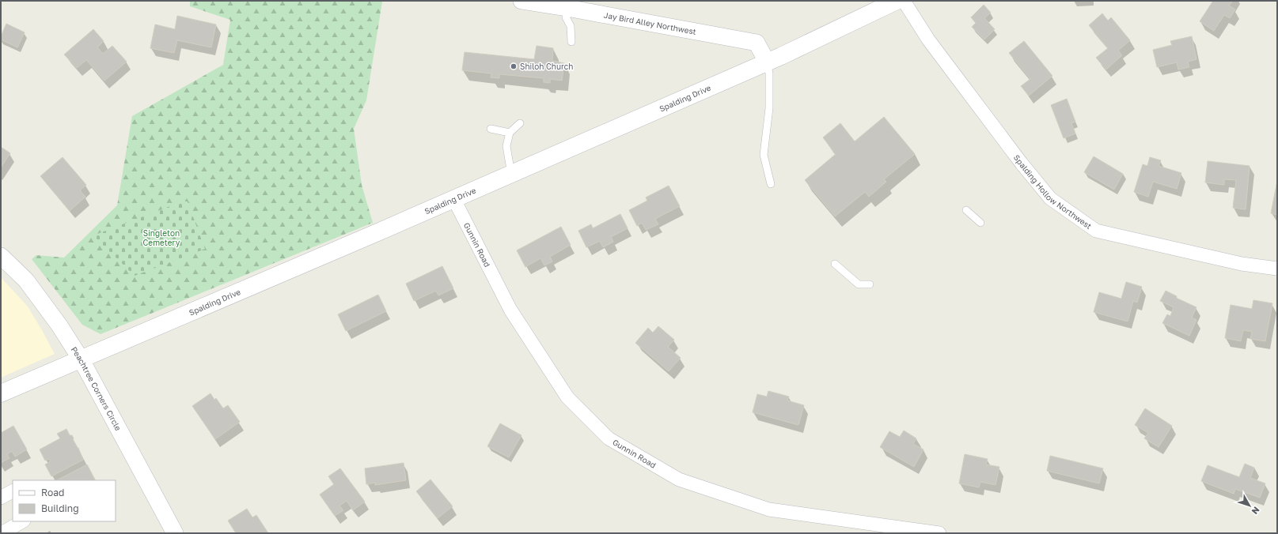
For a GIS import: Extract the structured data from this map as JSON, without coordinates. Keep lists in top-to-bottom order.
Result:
{
  "streets": {
    "main road": ["Spalding Drive"],
    "street": [
      "Jay Bird Alley Northwest",
      "Spalding Hollow Northwest",
      "Gunnin Road",
      "Peachtree Corners Circle"
    ]
  },
  "crossings": [
    ["Jay Bird Alley Northwest", "Spalding Drive"],
    ["Spalding Drive", "Gunnin Road"],
    ["Spalding Drive", "Peachtree Corners Circle"]
  ],
  "parks": ["Singleton Cemetery"],
  "places": ["Shiloh Church"],
  "legend": ["Road", "Building"],
  "north": "bottom right"
}
